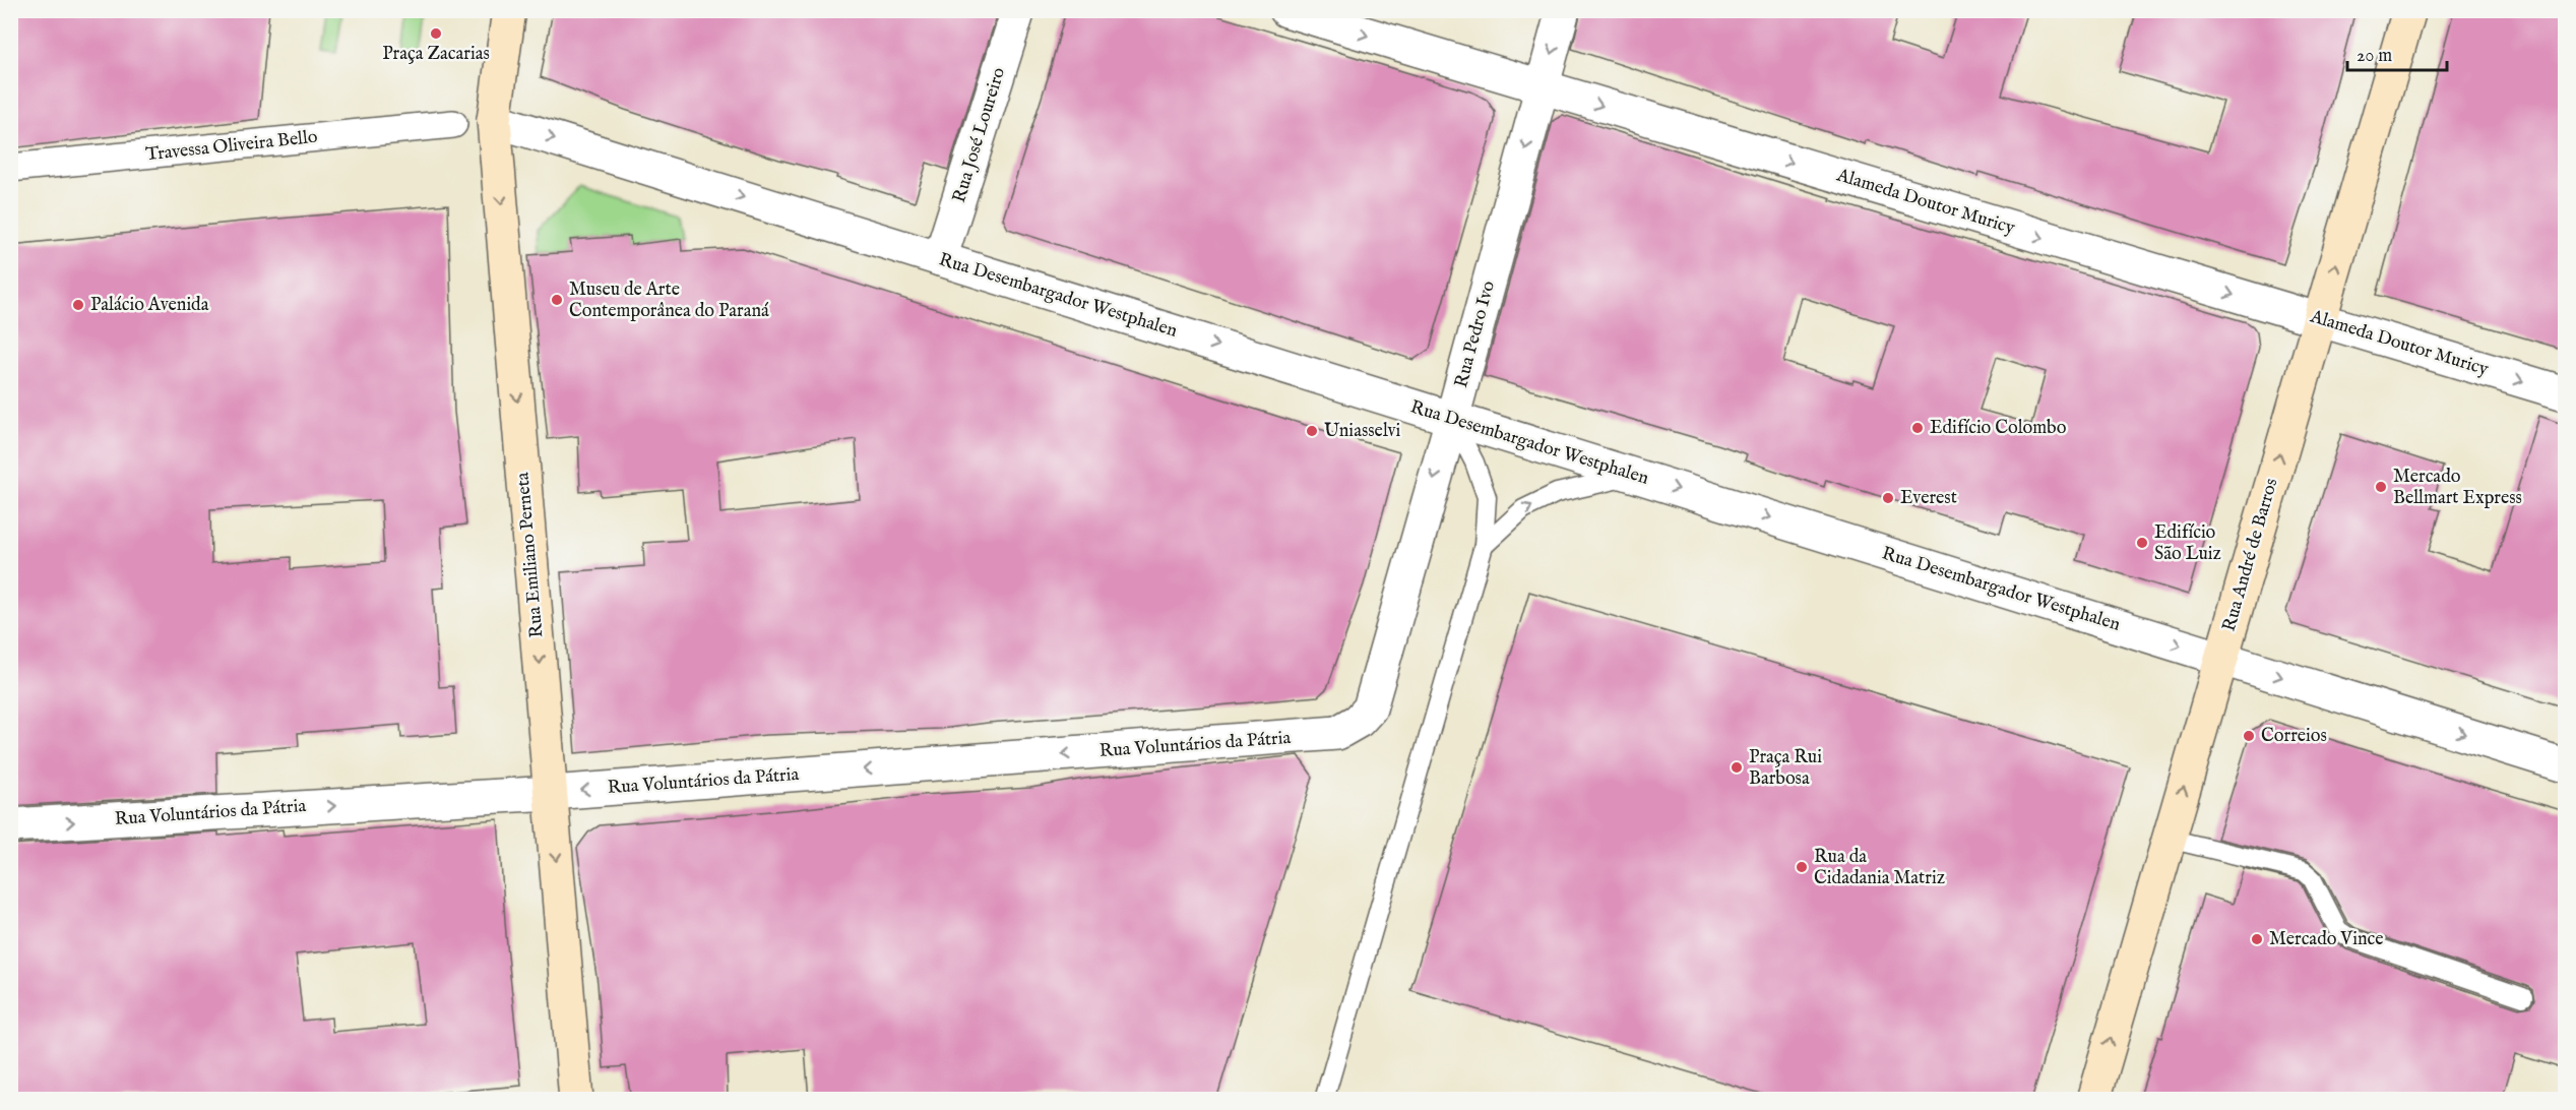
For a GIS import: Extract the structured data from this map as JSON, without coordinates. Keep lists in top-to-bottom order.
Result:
{
  "streets": {
    "main road": ["Rua Emiliano Perneta", "Rua André de Barros"],
    "street": [
      "Rua José Loureiro",
      "Travessa Oliveira Bello",
      "Alameda Doutor Muricy",
      "Rua Desembargador Westphalen",
      "Rua Pedro Ivo",
      "Rua Voluntários da Pátria"
    ]
  },
  "crossings": [
    ["Rua José Loureiro", "Rua Desembargador Westphalen"],
    ["Alameda Doutor Muricy", "Rua Pedro Ivo"],
    ["Alameda Doutor Muricy", "Rua André de Barros"],
    ["Rua Desembargador Westphalen", "Rua Pedro Ivo"],
    ["Rua Desembargador Westphalen", "Rua Emiliano Perneta"],
    ["Rua Desembargador Westphalen", "Rua André de Barros"],
    ["Rua Pedro Ivo", "Rua Voluntários da Pátria"],
    ["Rua Emiliano Perneta", "Rua Voluntários da Pátria"]
  ],
  "one_way": [
    "Alameda Doutor Muricy",
    "Rua Desembargador Westphalen",
    "Rua Pedro Ivo",
    "Rua Emiliano Perneta",
    "Rua André de Barros"
  ],
  "places": [
    "Praça Zacarias",
    "Museu de Arte Contemporânea do Paraná",
    "Palácio Avenida",
    "Edifício Colombo",
    "Uniasselvi",
    "Mercado Bellmart Express",
    "Everest",
    "Edifício São Luiz",
    "Correios",
    "Praça Rui Barbosa",
    "Rua da Cidadania Matriz",
    "Mercado Vince"
  ],
  "scale_bar": "20 m"
}
